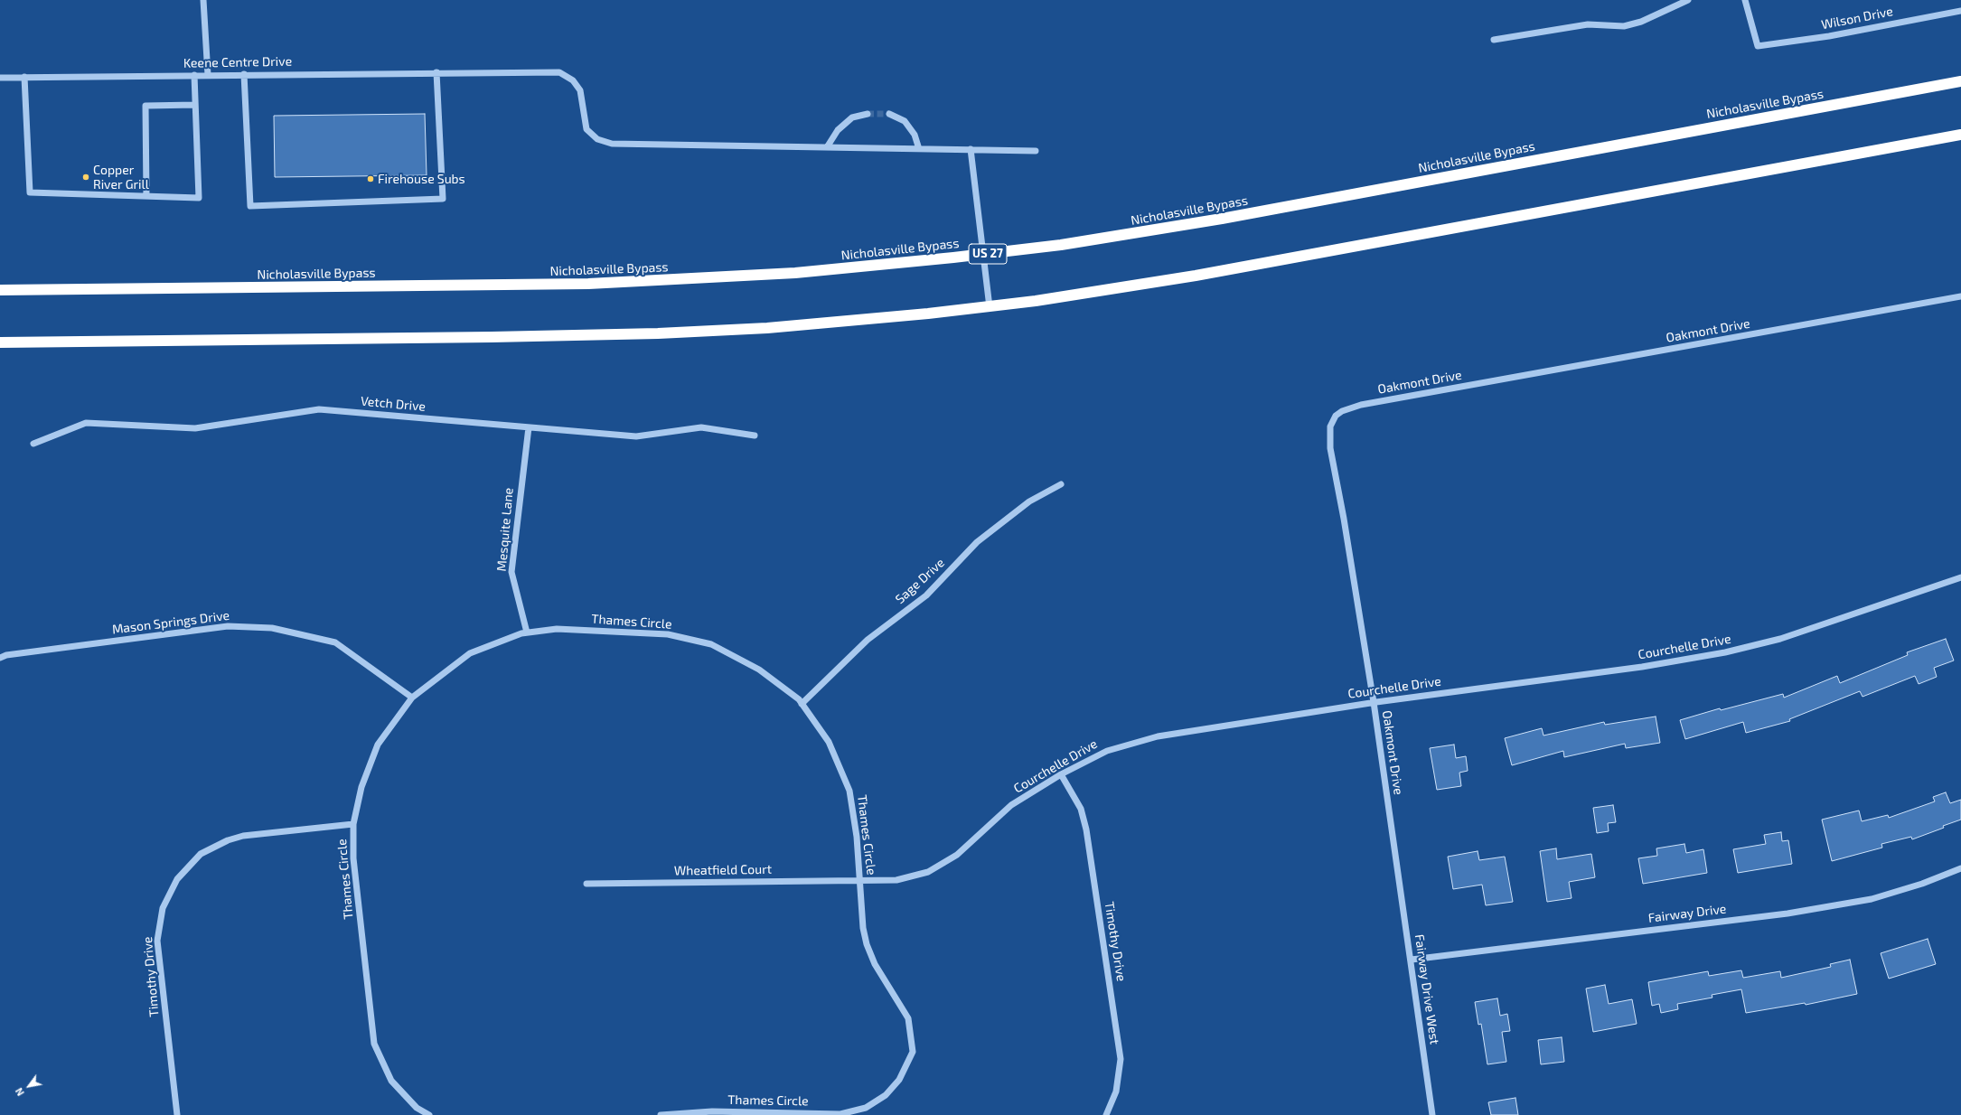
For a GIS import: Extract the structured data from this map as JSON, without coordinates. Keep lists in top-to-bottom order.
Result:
{
  "streets": {
    "highway": ["Nicholasville Bypass", "US 27"],
    "street": [
      "Wilson Drive",
      "Keene Centre Drive",
      "Oakmont Drive",
      "Vetch Drive",
      "Mesquite Lane",
      "Sage Drive",
      "Thames Circle",
      "Mason Springs Drive",
      "Courchelle Drive",
      "Wheatfield Court",
      "Fairway Drive",
      "Timothy Drive",
      "Fairway Drive West"
    ]
  },
  "crossings": [
    ["Oakmont Drive", "Courchelle Drive"],
    ["Oakmont Drive", "Fairway Drive West"],
    ["Vetch Drive", "Mesquite Lane"],
    ["Mesquite Lane", "Thames Circle"],
    ["Sage Drive", "Thames Circle"],
    ["Thames Circle", "Mason Springs Drive"],
    ["Thames Circle", "Courchelle Drive"],
    ["Thames Circle", "Wheatfield Court"],
    ["Thames Circle", "Timothy Drive"],
    ["Courchelle Drive", "Wheatfield Court"],
    ["Courchelle Drive", "Timothy Drive"],
    ["Fairway Drive", "Fairway Drive West"]
  ],
  "places": ["Copper River Grill", "Firehouse Subs"],
  "north": "bottom left"
}
